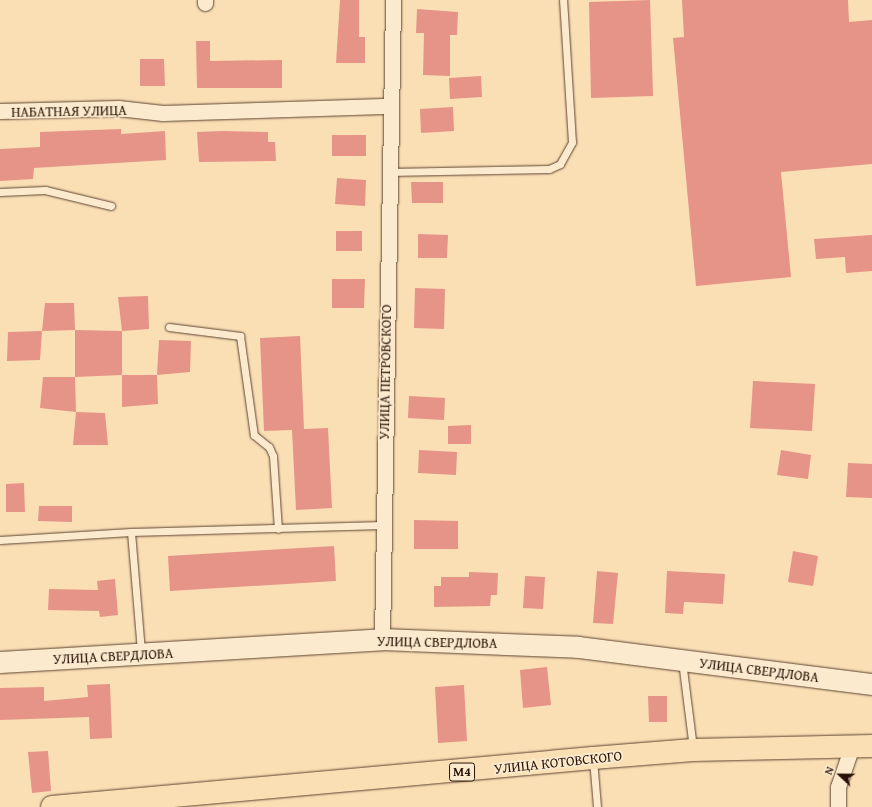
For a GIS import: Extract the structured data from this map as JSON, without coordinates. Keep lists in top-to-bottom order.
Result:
{
  "streets": {
    "highway": ["УЛИЦА КОТОВСКОГО", "M4"],
    "street": ["НАБАТНАЯ УЛИЦА", "УЛИЦА ПЕТРОВСКОГО", "УЛИЦА СВЕРДЛОВА"]
  },
  "crossings": [
    ["НАБАТНАЯ УЛИЦА", "УЛИЦА ПЕТРОВСКОГО"],
    ["УЛИЦА ПЕТРОВСКОГО", "УЛИЦА СВЕРДЛОВА"]
  ],
  "north": "left"
}
